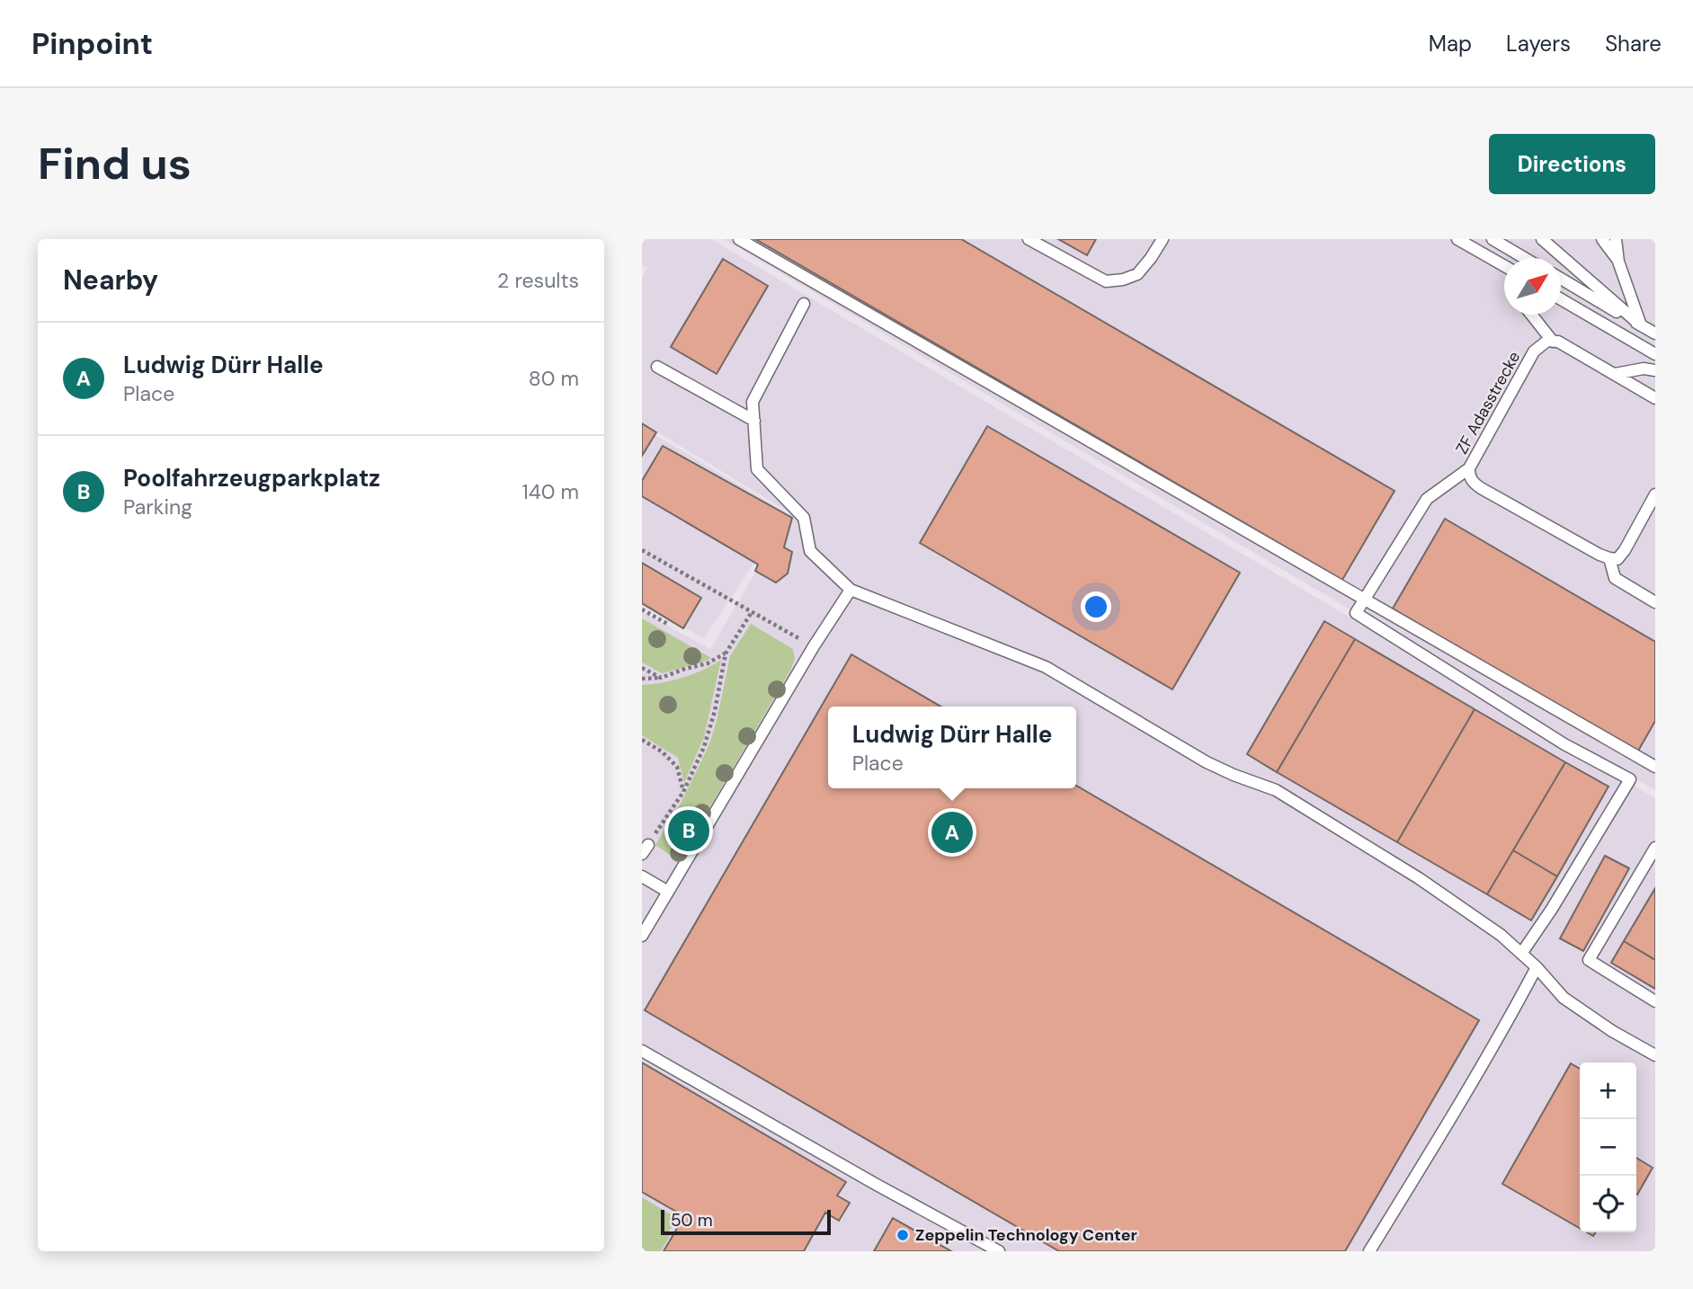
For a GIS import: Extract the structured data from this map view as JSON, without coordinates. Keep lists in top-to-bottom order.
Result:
{
  "streets": {
    "lane": ["ZF Adasstrecke"]
  },
  "places": ["Zeppelin Technology Center"],
  "scale_bar": "50 m",
  "north": "top right",
  "page": {
    "header": "Pinpoint",
    "nav": ["Map", "Layers", "Share"],
    "buttons": "Directions",
    "title": "Find us",
    "heading": ["Nearby", "2 results"],
    "list": [
      {
        "mark": "A",
        "name": "Ludwig Dürr Halle",
        "note": "Place",
        "value": "80 m"
      },
      {
        "mark": "B",
        "name": "Poolfahrzeugparkplatz",
        "note": "Parking",
        "value": "140 m"
      }
    ],
    "popup": ["Ludwig Dürr Halle", "Place"],
    "pins": ["B", "A"],
    "map_buttons": ["+", "−"],
    "scale": "50 m"
  }
}
